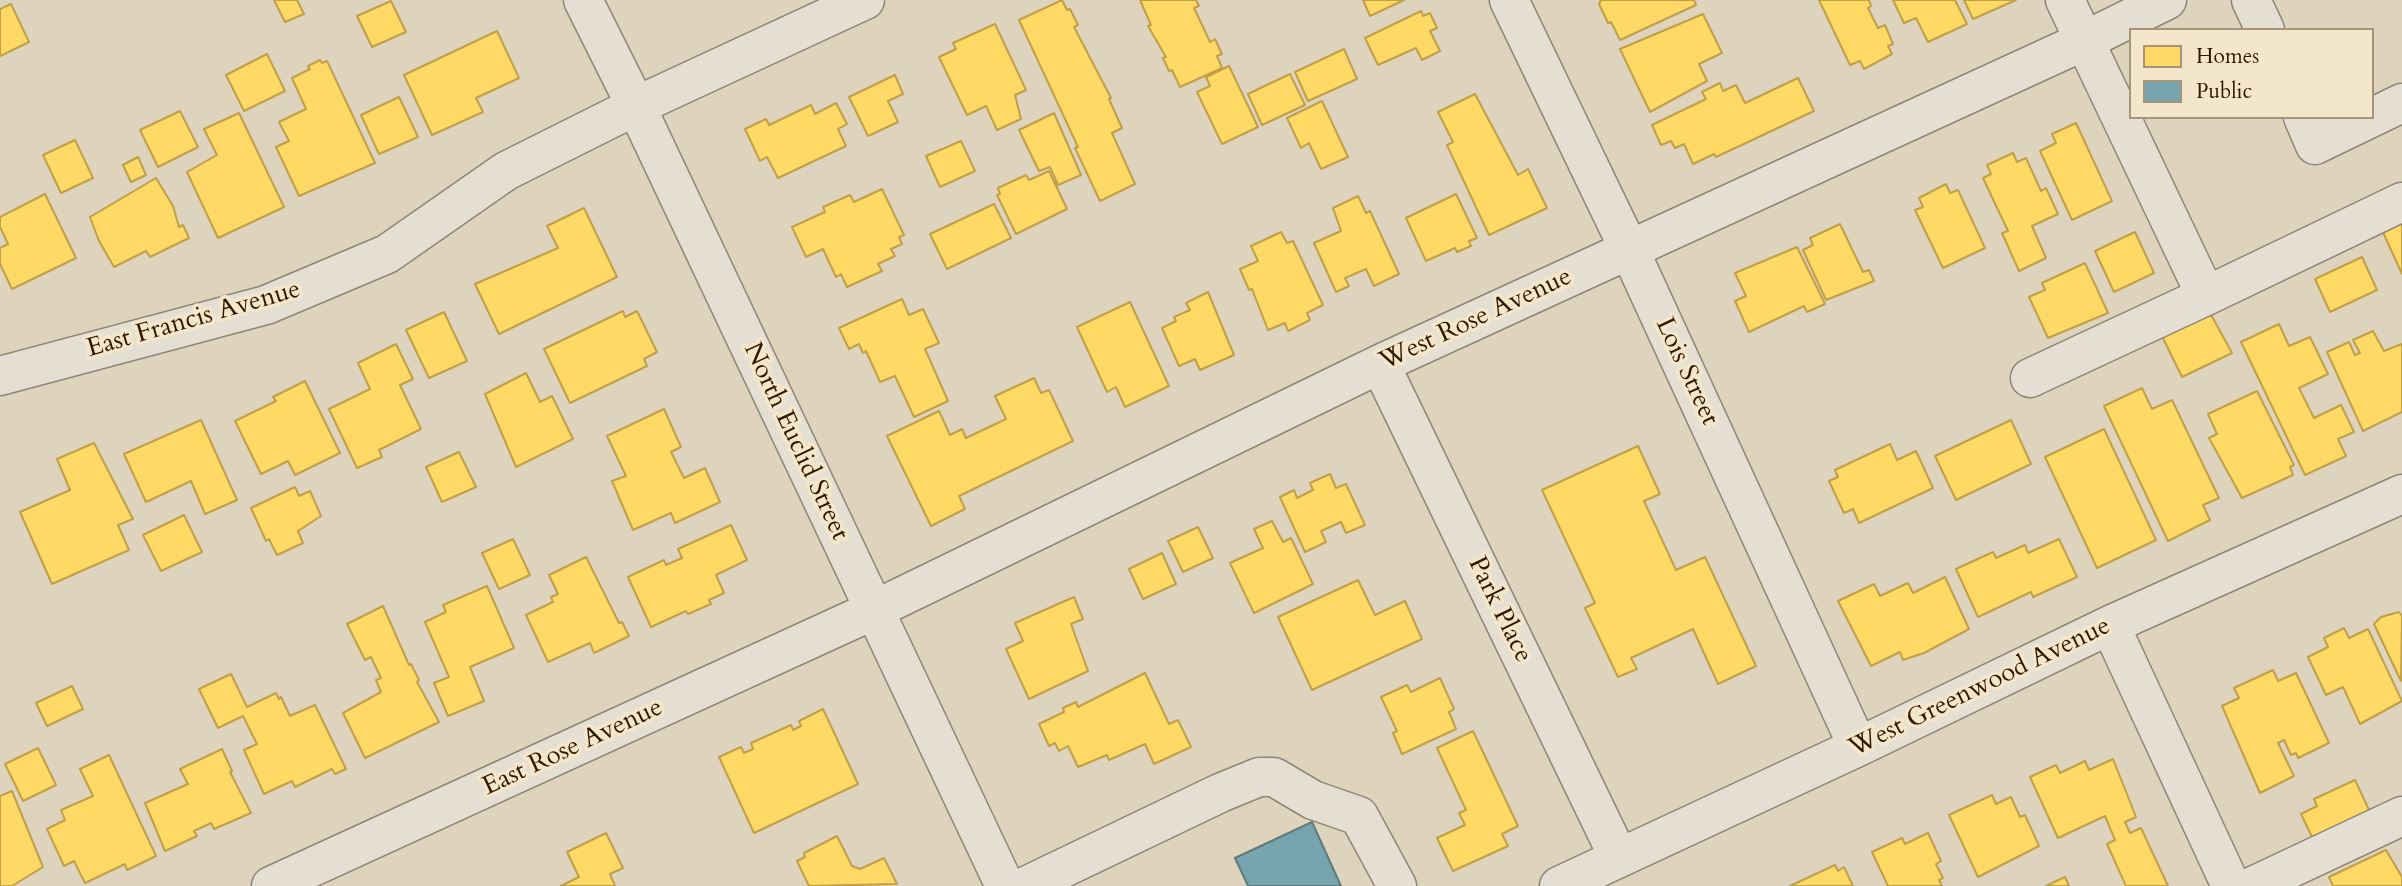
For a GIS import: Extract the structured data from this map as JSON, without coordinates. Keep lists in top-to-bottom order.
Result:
{
  "streets": {
    "street": [
      "East Francis Avenue",
      "West Rose Avenue",
      "Lois Street",
      "North Euclid Street",
      "Park Place",
      "West Greenwood Avenue",
      "East Rose Avenue"
    ]
  },
  "crossings": [
    ["East Francis Avenue", "North Euclid Street"],
    ["West Rose Avenue", "Lois Street"],
    ["West Rose Avenue", "North Euclid Street"],
    ["West Rose Avenue", "Park Place"],
    ["West Rose Avenue", "East Rose Avenue"],
    ["Lois Street", "West Greenwood Avenue"],
    ["North Euclid Street", "East Rose Avenue"],
    ["Park Place", "West Greenwood Avenue"]
  ],
  "legend": ["Homes", "Public"]
}
